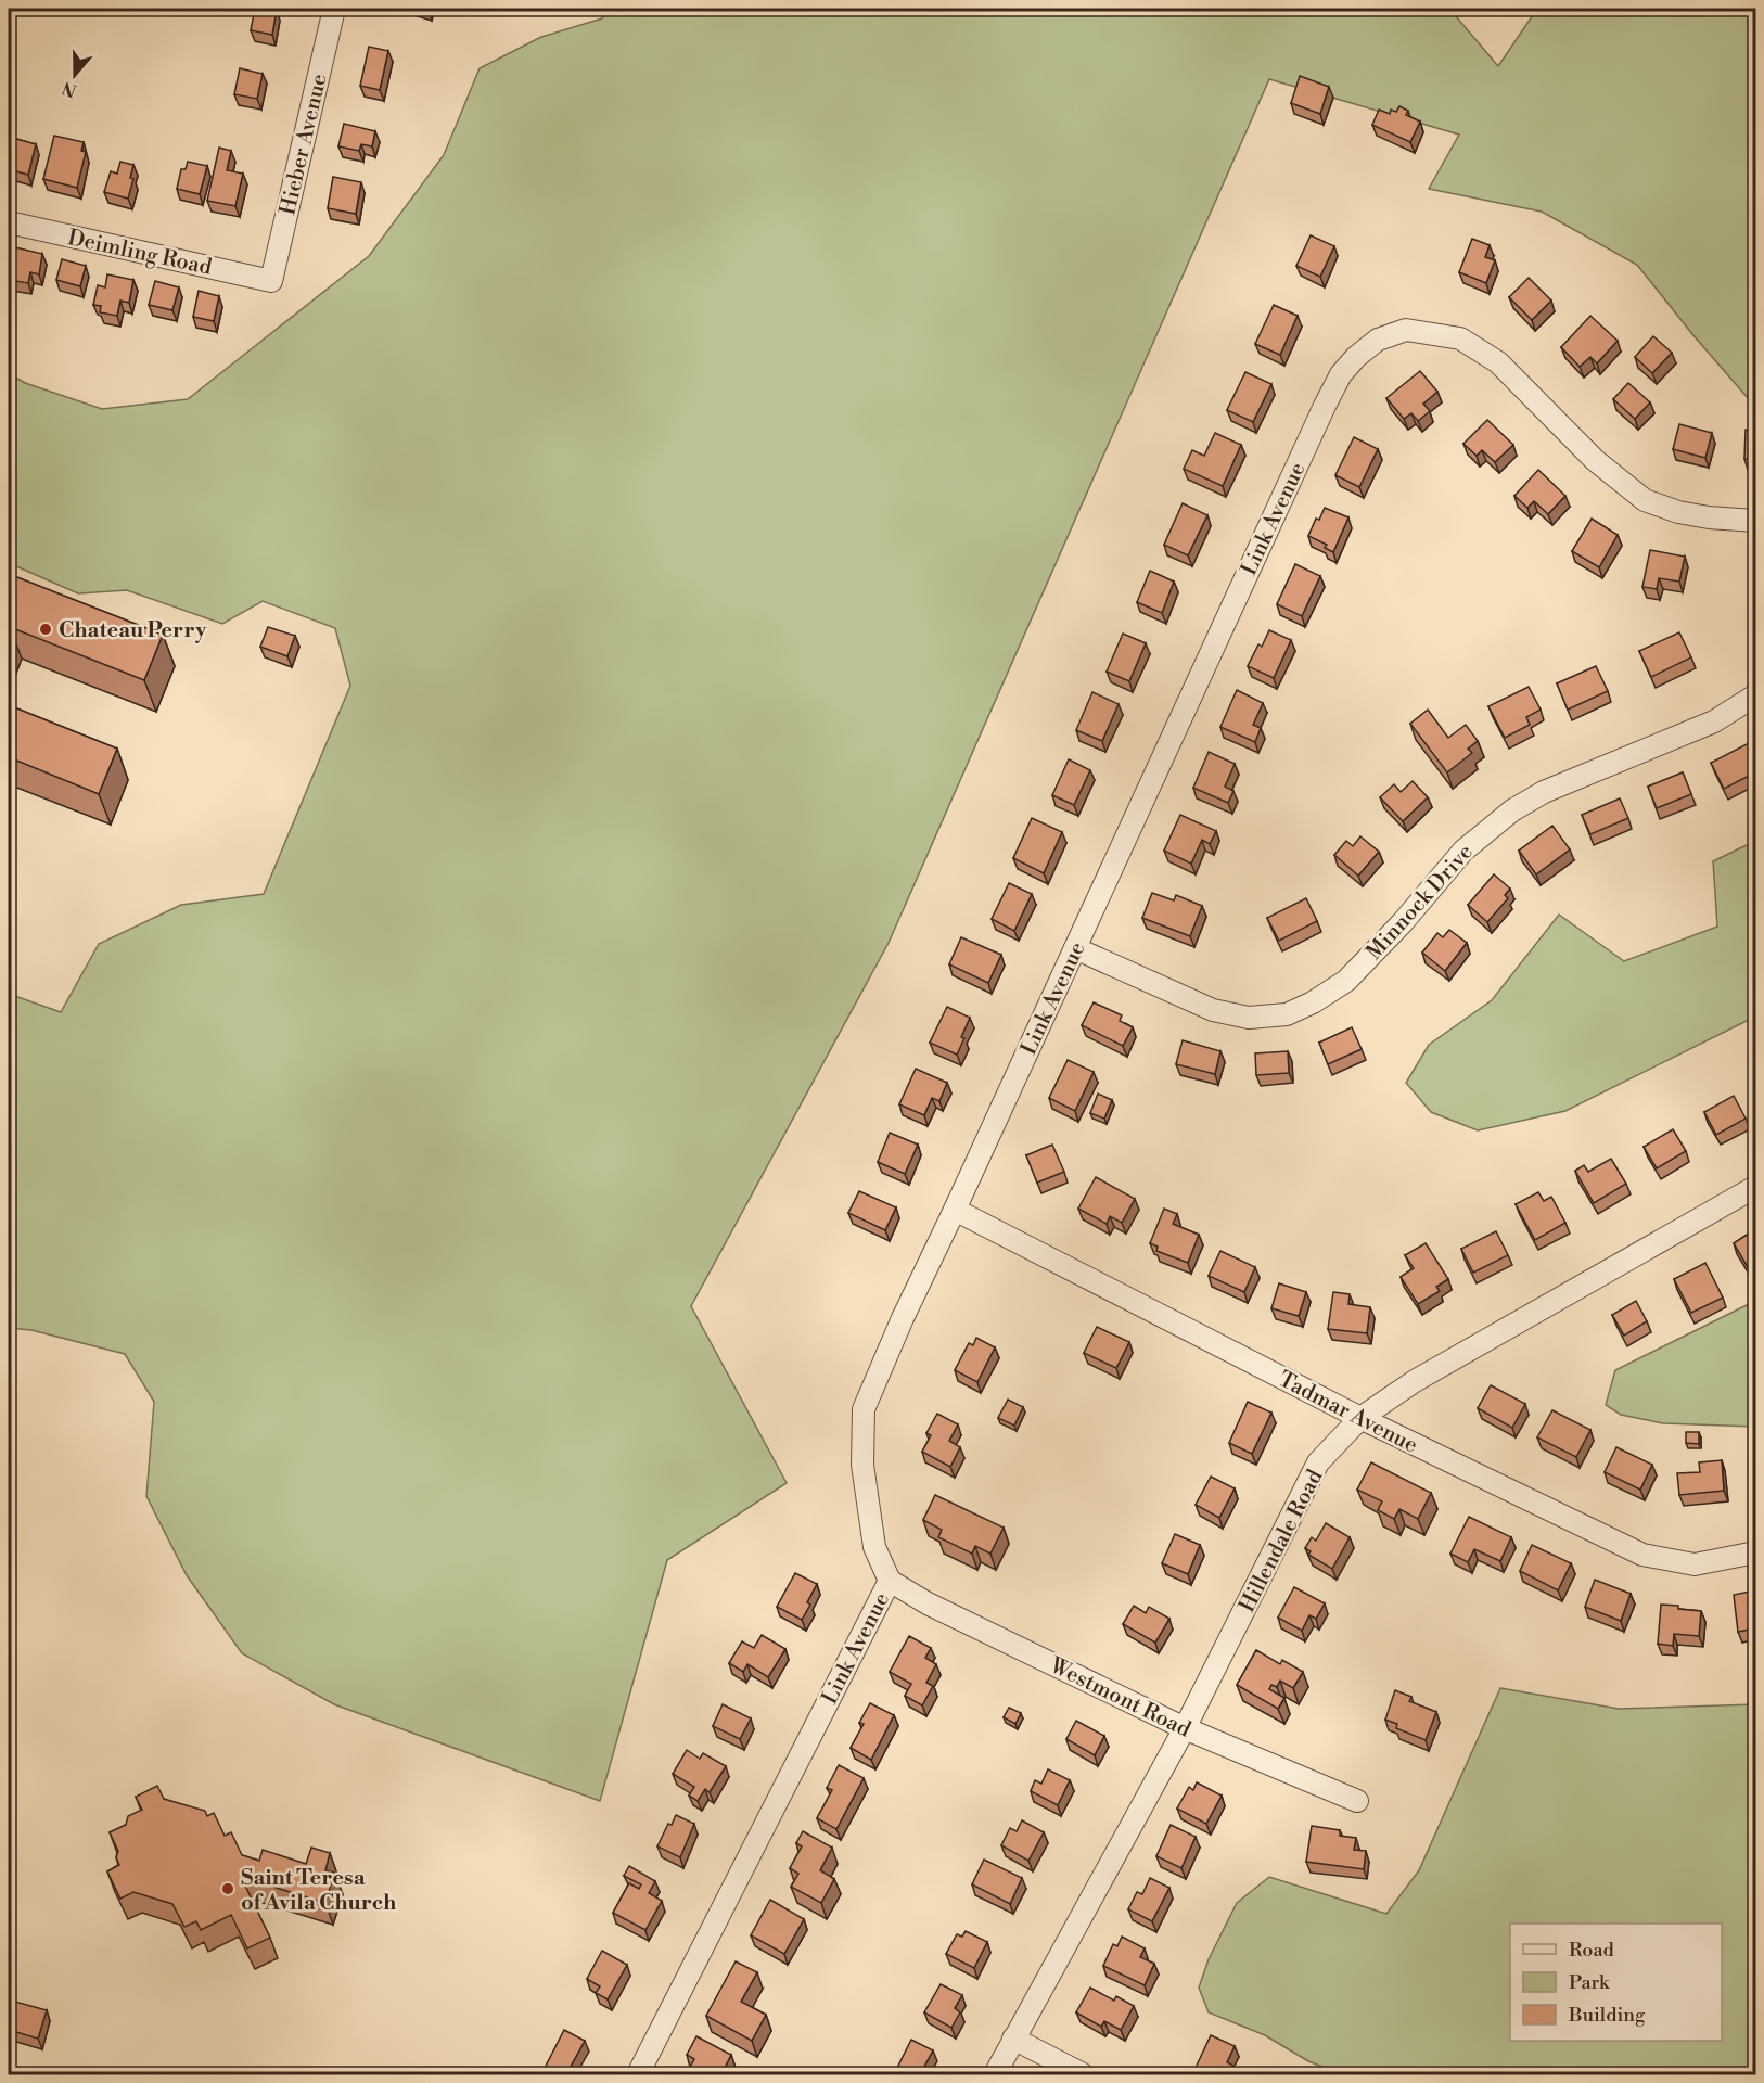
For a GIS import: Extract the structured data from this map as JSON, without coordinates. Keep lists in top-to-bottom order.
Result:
{
  "streets": {
    "street": [
      "Hieber Avenue",
      "Deimling Road",
      "Link Avenue",
      "Minnock Drive",
      "Tadmar Avenue",
      "Hillendale Road",
      "Westmont Road"
    ]
  },
  "crossings": [
    ["Hieber Avenue", "Deimling Road"],
    ["Link Avenue", "Minnock Drive"],
    ["Link Avenue", "Tadmar Avenue"],
    ["Link Avenue", "Westmont Road"],
    ["Tadmar Avenue", "Hillendale Road"],
    ["Hillendale Road", "Westmont Road"]
  ],
  "places": ["Chateau Perry", "Saint Teresa of Avila Church"],
  "legend": ["Road", "Park", "Building"],
  "north": "bottom"
}
